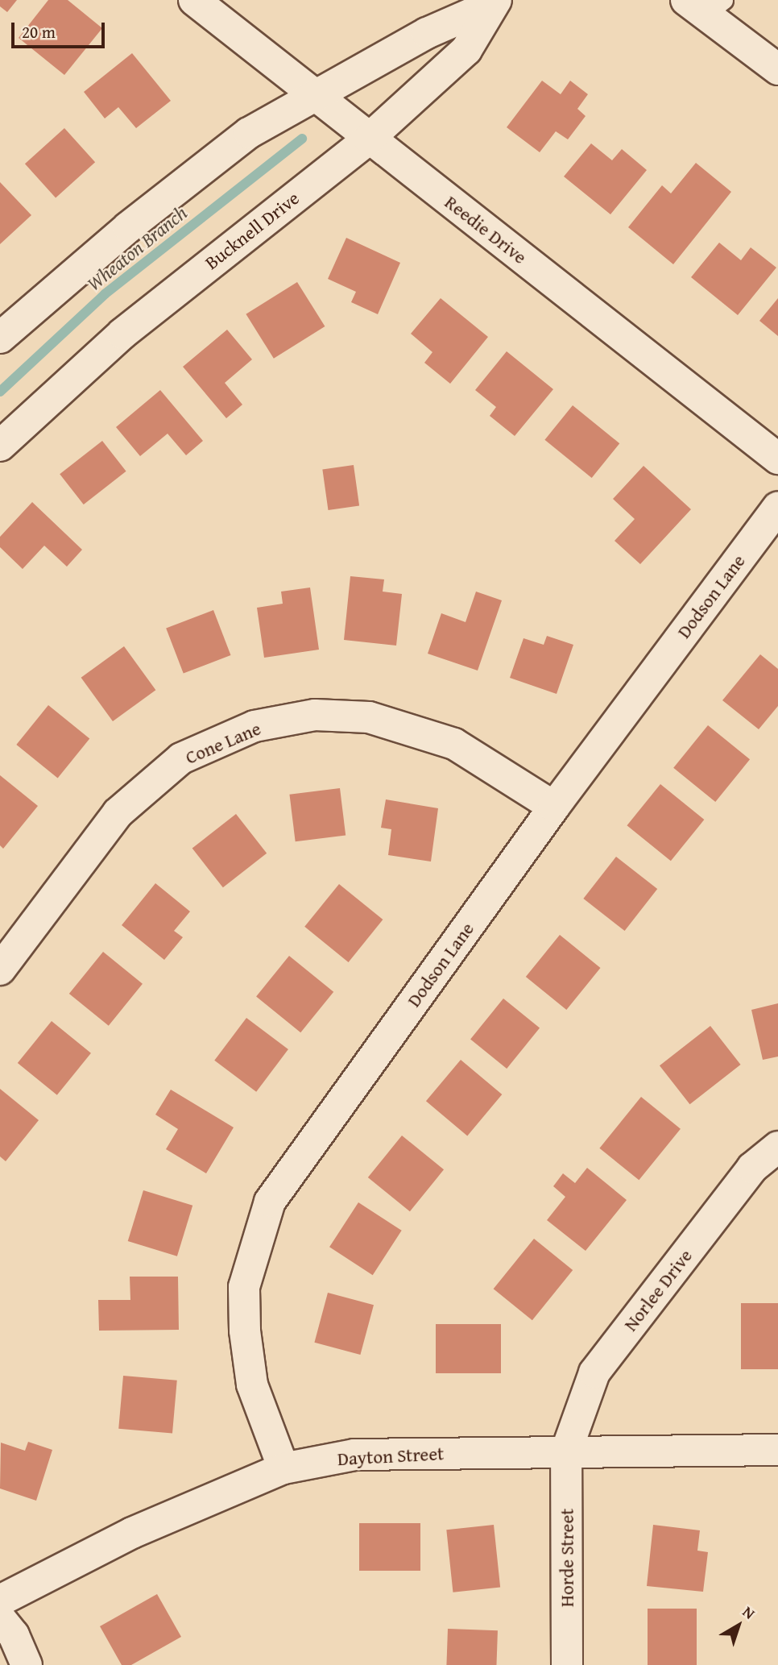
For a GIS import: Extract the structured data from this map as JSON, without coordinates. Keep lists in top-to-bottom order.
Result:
{
  "streets": {
    "street": [
      "Reedie Drive",
      "Bucknell Drive",
      "Dodson Lane",
      "Cone Lane",
      "Norlee Drive",
      "Dayton Street",
      "Horde Street"
    ]
  },
  "crossings": [
    ["Reedie Drive", "Bucknell Drive"],
    ["Dodson Lane", "Cone Lane"],
    ["Dodson Lane", "Dayton Street"],
    ["Norlee Drive", "Dayton Street"],
    ["Norlee Drive", "Horde Street"],
    ["Dayton Street", "Horde Street"]
  ],
  "water": ["Wheaton Branch"],
  "scale_bar": "20 m",
  "north": "top right"
}
